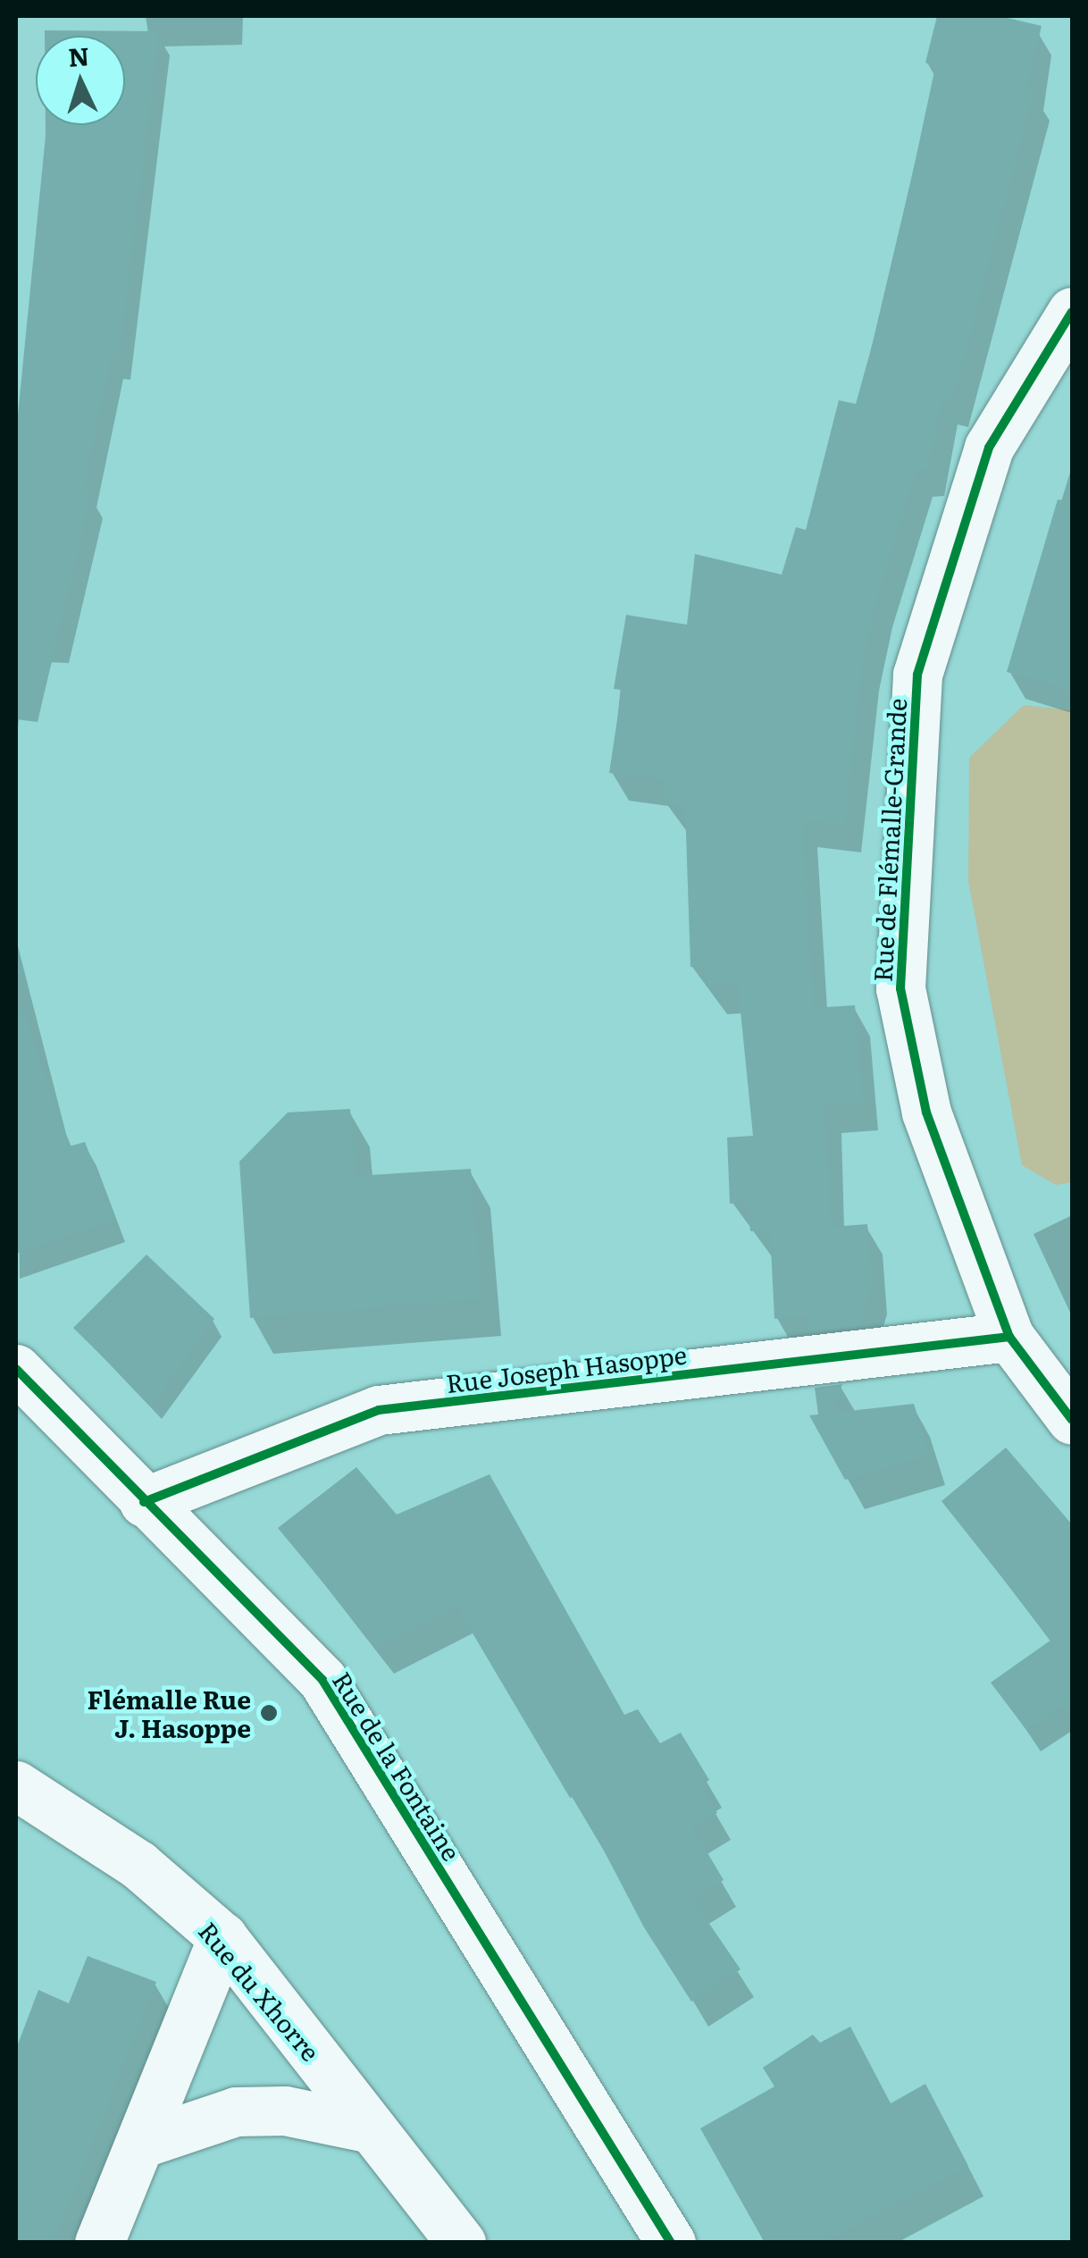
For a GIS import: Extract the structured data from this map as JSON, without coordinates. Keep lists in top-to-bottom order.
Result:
{
  "streets": {
    "street": [
      "Rue de Flémalle-Grande",
      "Rue Joseph Hasoppe",
      "Rue de la Fontaine",
      "Rue du Xhorre"
    ]
  },
  "crossings": [
    ["Rue de Flémalle-Grande", "Rue Joseph Hasoppe"],
    ["Rue Joseph Hasoppe", "Rue de la Fontaine"]
  ],
  "places": ["Flémalle Rue J. Hasoppe"],
  "north": "top"
}
